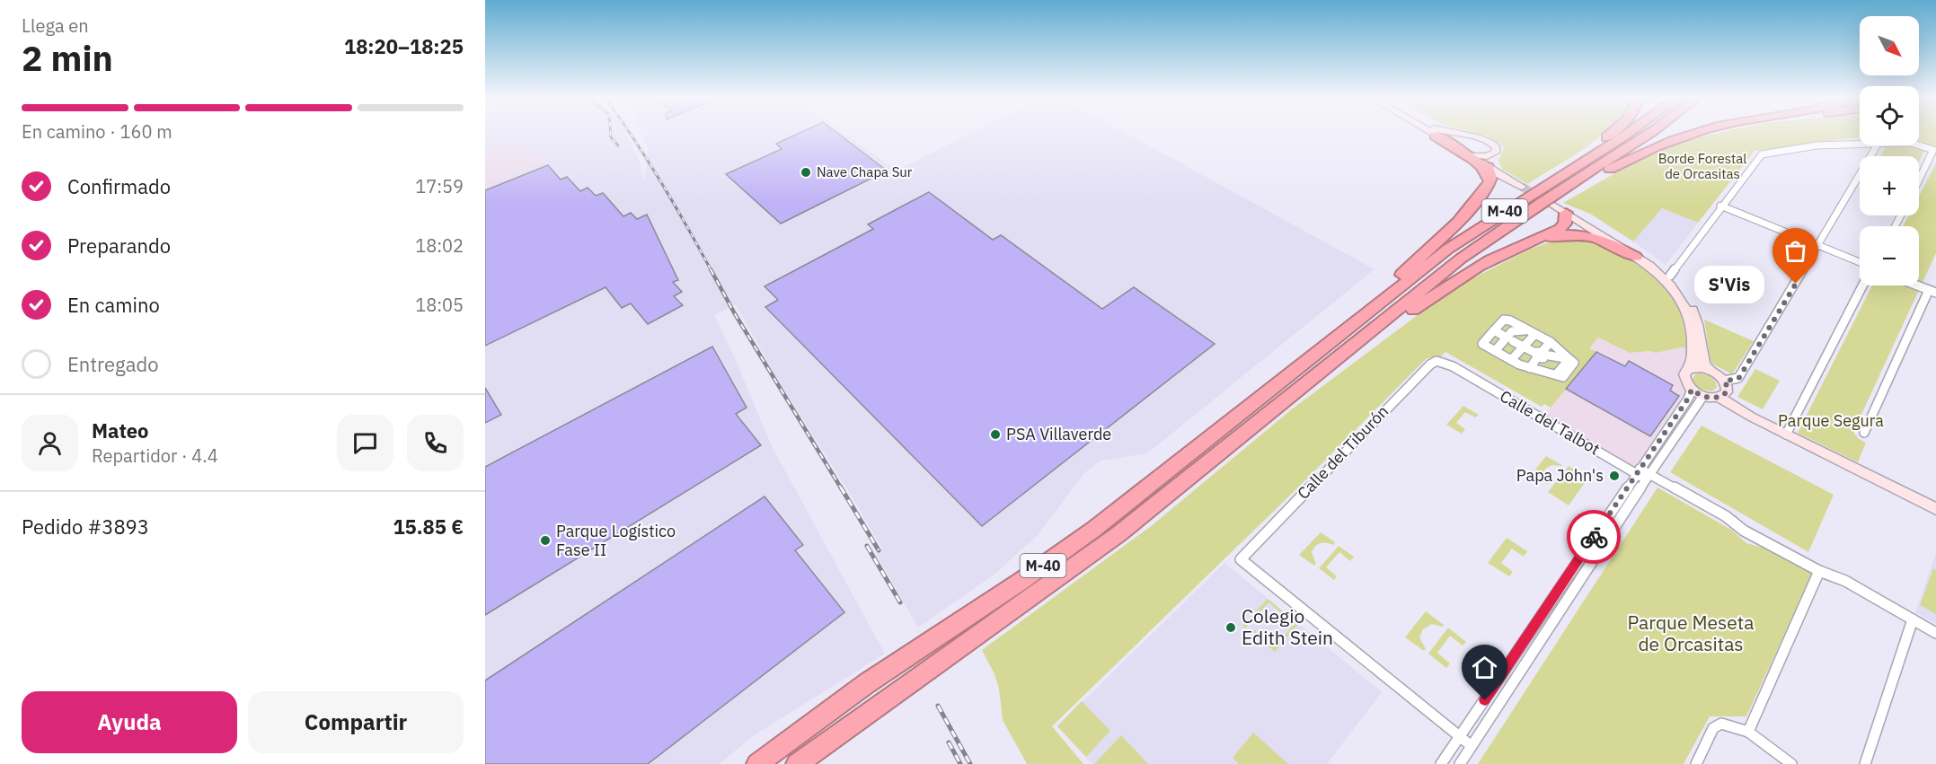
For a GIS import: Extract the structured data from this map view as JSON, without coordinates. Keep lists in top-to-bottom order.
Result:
{
  "streets": {
    "highway": ["M-40"],
    "street": ["Calle del Talbot", "Calle del Tiburón"]
  },
  "crossings": [
    ["Calle del Talbot", "Calle del Tiburón"]
  ],
  "parks": ["Borde Forestal de Orcasitas", "Parque Segura", "Parque Meseta de Orcasitas"],
  "places": [
    "Nave Chapa Sur",
    "S'Vis",
    "PSA Villaverde",
    "Papa John's",
    "Parque Logístico Fase II",
    "Colegio Edith Stein"
  ],
  "north": "bottom right",
  "page": {
    "heading": ["2 min", "Llega en", "18:20–18:25"],
    "panel": [
      "Mateo",
      "Repartidor · 4.4",
      "Pedido #3893",
      "15.85 €"
    ],
    "map_buttons": ["+", "−"],
    "bar": "En camino · 160 m",
    "list": [
      ["Confirmado", "17:59"],
      ["Preparando", "18:02"],
      ["En camino", "18:05"],
      "Entregado"
    ],
    "bubble": "S'Vis",
    "buttons": ["Ayuda", "Compartir"]
  }
}
